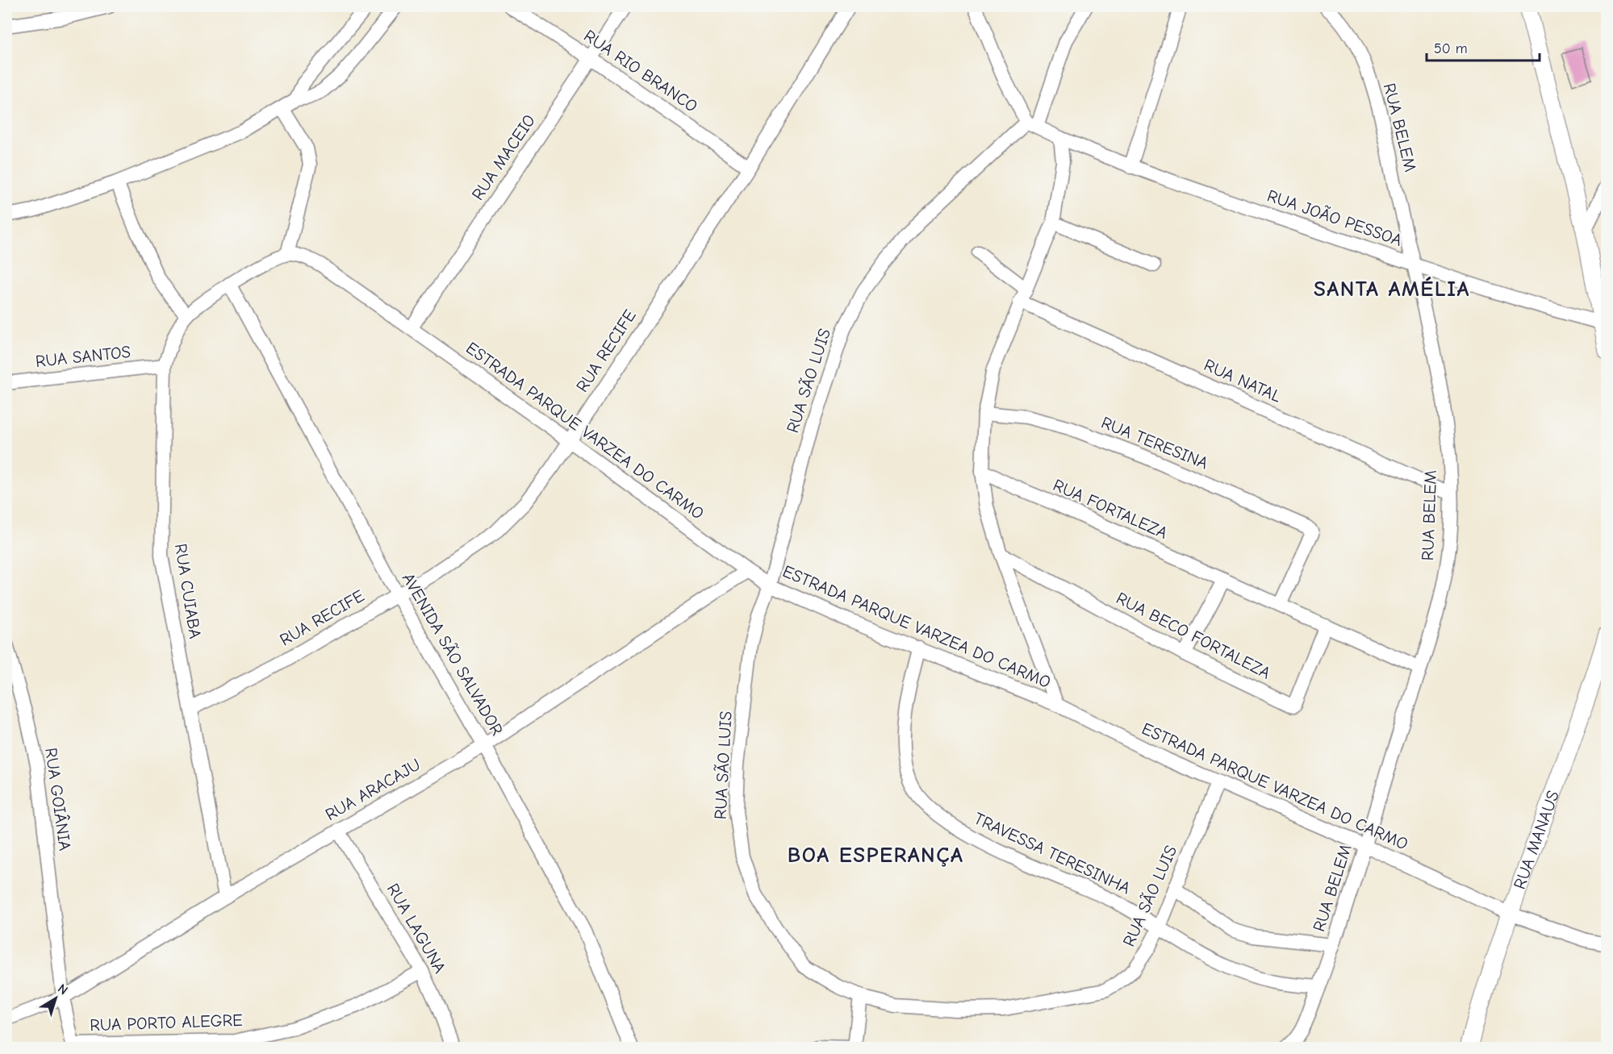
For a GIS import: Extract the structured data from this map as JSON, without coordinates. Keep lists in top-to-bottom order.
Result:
{
  "streets": {
    "street": [
      "RUA RIO BRANCO",
      "RUA BELEM",
      "RUA MACEIO",
      "RUA JOÃO PESSOA",
      "RUA RECIFE",
      "RUA SANTOS",
      "RUA SÃO LUIS",
      "RUA NATAL",
      "ESTRADA PARQUE VARZEA DO CARMO",
      "RUA TERESINA",
      "RUA FORTALEZA",
      "RUA CUIABA",
      "RUA BECO FORTALEZA",
      "AVENIDA SÃO SALVADOR",
      "RUA ARACAJU",
      "RUA GOIÂNIA",
      "RUA MANAUS",
      "TRAVESSA TERESINHA",
      "RUA LAGUNA",
      "RUA PORTO ALEGRE"
    ]
  },
  "crossings": [
    ["RUA RIO BRANCO", "RUA MACEIO"],
    ["RUA RIO BRANCO", "RUA RECIFE"],
    ["RUA BELEM", "RUA JOÃO PESSOA"],
    ["RUA BELEM", "RUA NATAL"],
    ["RUA BELEM", "ESTRADA PARQUE VARZEA DO CARMO"],
    ["RUA BELEM", "RUA FORTALEZA"],
    ["RUA BELEM", "TRAVESSA TERESINHA"],
    ["RUA MACEIO", "ESTRADA PARQUE VARZEA DO CARMO"],
    ["RUA RECIFE", "ESTRADA PARQUE VARZEA DO CARMO"],
    ["RUA RECIFE", "RUA CUIABA"],
    ["RUA RECIFE", "AVENIDA SÃO SALVADOR"],
    ["RUA SANTOS", "RUA CUIABA"],
    ["RUA SÃO LUIS", "ESTRADA PARQUE VARZEA DO CARMO"],
    ["RUA SÃO LUIS", "TRAVESSA TERESINHA"],
    ["ESTRADA PARQUE VARZEA DO CARMO", "RUA ARACAJU"],
    ["ESTRADA PARQUE VARZEA DO CARMO", "RUA MANAUS"],
    ["ESTRADA PARQUE VARZEA DO CARMO", "TRAVESSA TERESINHA"],
    ["RUA TERESINA", "RUA FORTALEZA"],
    ["RUA FORTALEZA", "RUA BECO FORTALEZA"],
    ["RUA CUIABA", "AVENIDA SÃO SALVADOR"],
    ["RUA CUIABA", "RUA ARACAJU"],
    ["AVENIDA SÃO SALVADOR", "RUA ARACAJU"],
    ["RUA ARACAJU", "RUA GOIÂNIA"],
    ["RUA ARACAJU", "RUA LAGUNA"],
    ["RUA GOIÂNIA", "RUA PORTO ALEGRE"],
    ["RUA LAGUNA", "RUA PORTO ALEGRE"]
  ],
  "districts": ["SANTA AMÉLIA", "BOA ESPERANÇA"],
  "scale_bar": "50 m",
  "north": "top right"
}
